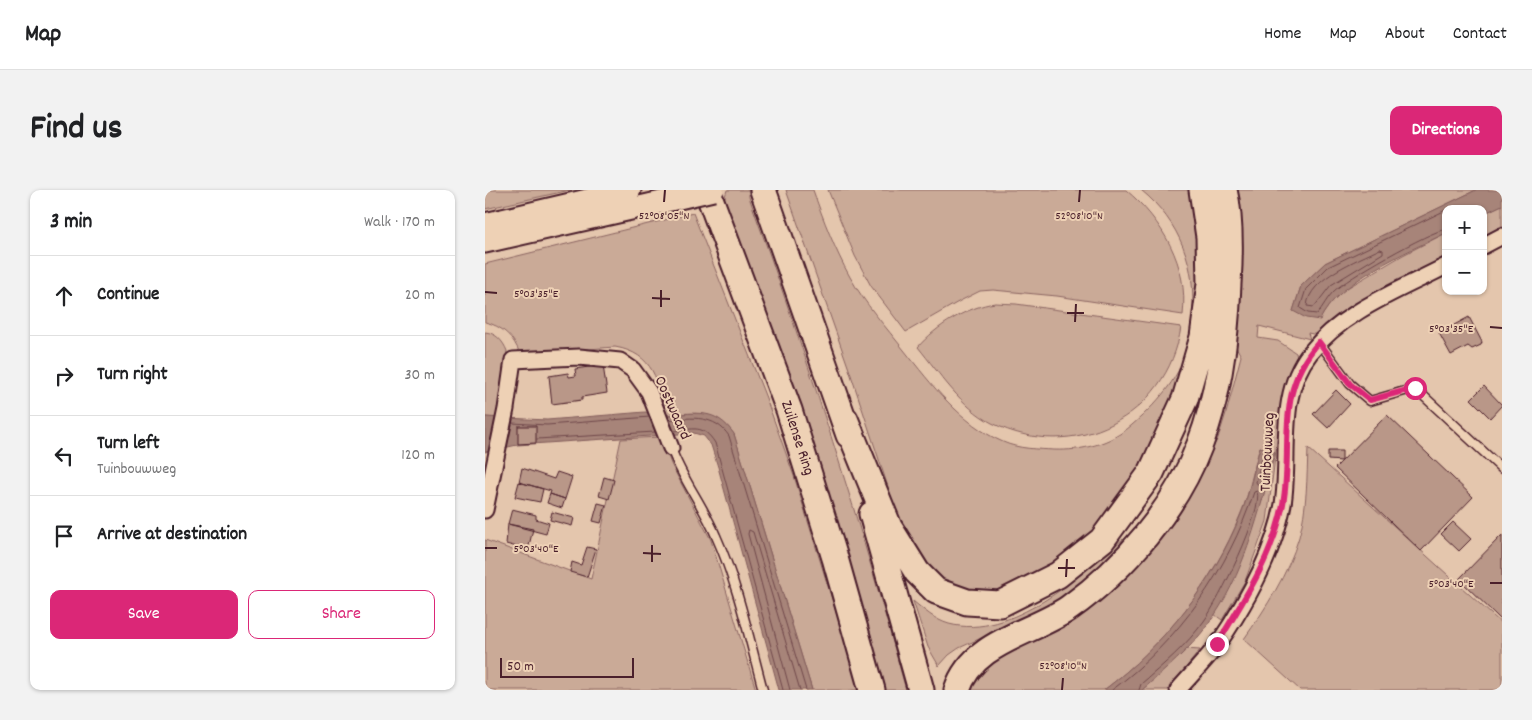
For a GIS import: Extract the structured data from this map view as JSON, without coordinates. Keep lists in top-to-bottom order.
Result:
{
  "streets": {
    "main road": ["Zuilense Ring"],
    "street": ["Oostwaard", "Tuinbouwweg"]
  },
  "scale_bar": "50 m",
  "page": {
    "header": "Map",
    "nav": [
      "Home",
      "Map",
      "About",
      "Contact"
    ],
    "title": "Find us",
    "buttons": [
      "Directions",
      ["Save", "Share"]
    ],
    "heading": ["3 min", "Walk · 170 m"],
    "map_buttons": ["+", "−"],
    "list": [
      ["Continue", "20 m"],
      ["Turn right", "30 m"],
      ["Turn left", "Tuinbouwweg", "120 m"],
      "Arrive at destination"
    ],
    "scale": "50 m"
  },
  "coordinates": [
    "52°08'05\"N",
    "52°08'10\"N",
    "5°03'35\"E",
    "5°03'40\"E"
  ]
}
